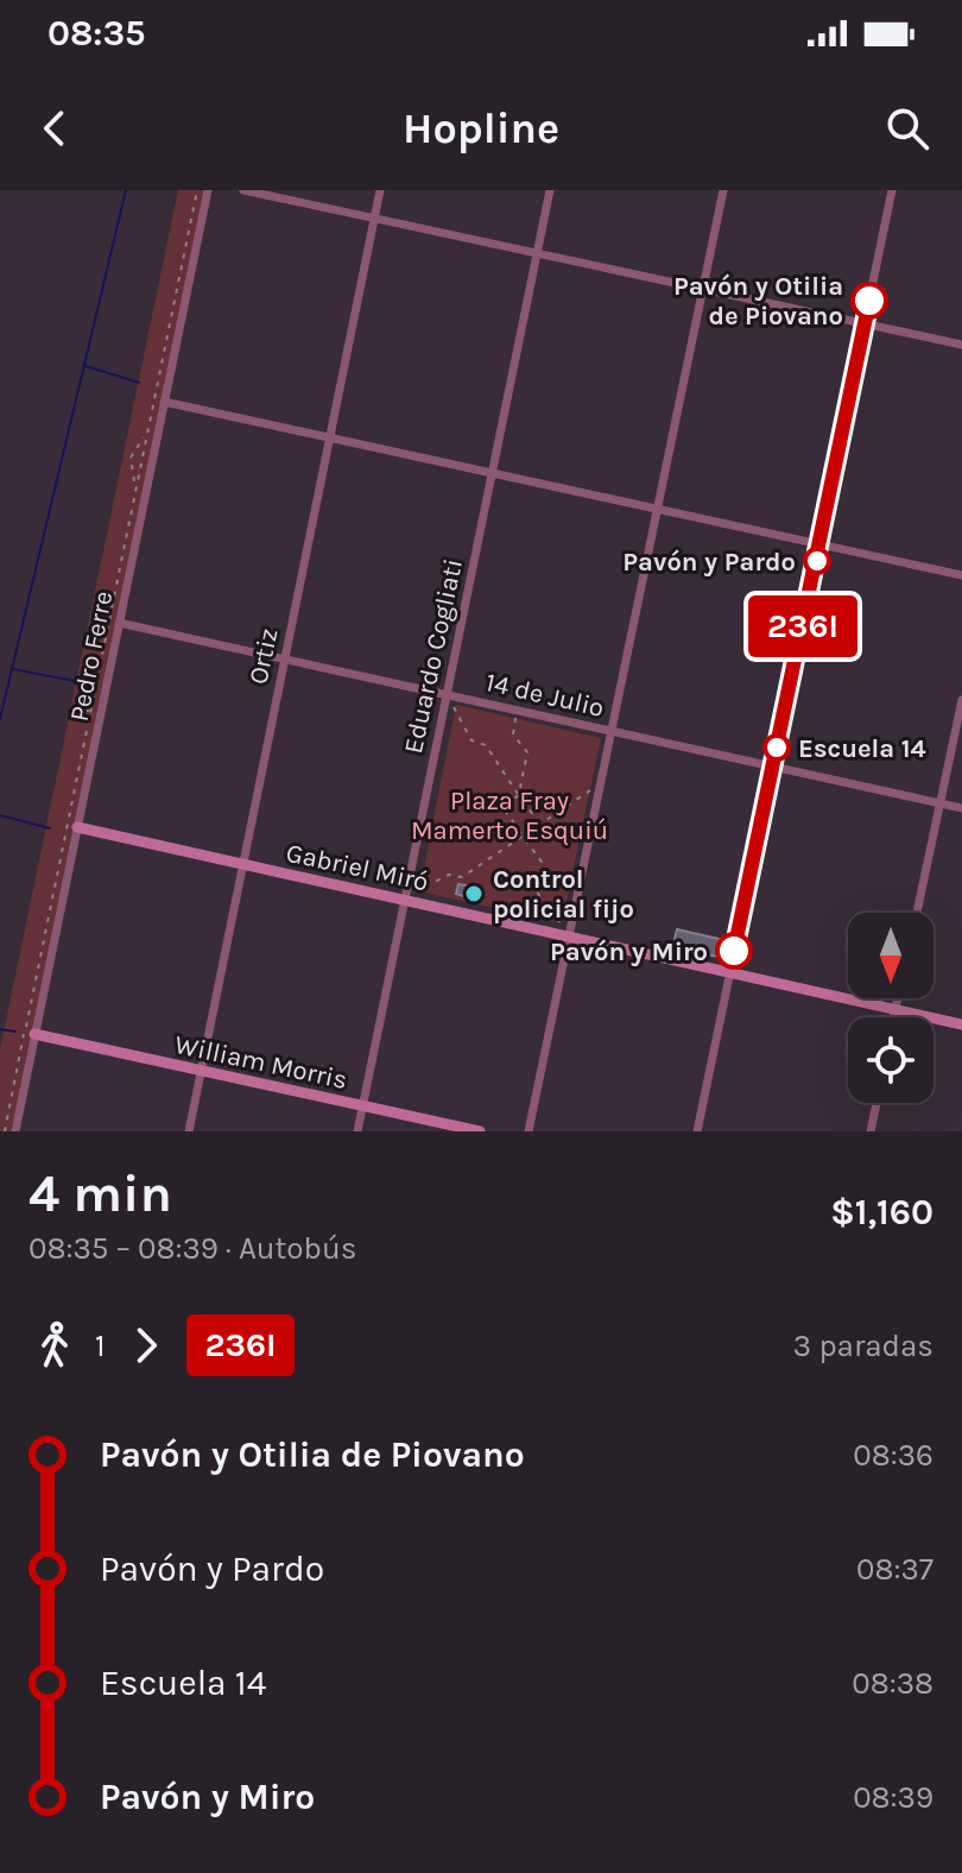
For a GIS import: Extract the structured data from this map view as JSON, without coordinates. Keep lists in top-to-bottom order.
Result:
{
  "streets": {
    "street": [
      "Pedro Ferre",
      "Ortiz",
      "Eduardo Cogliati",
      "14 de Julio",
      "Gabriel Miró",
      "William Morris"
    ]
  },
  "crossings": [
    ["Pedro Ferre", "14 de Julio"],
    ["Pedro Ferre", "Gabriel Miró"],
    ["Pedro Ferre", "William Morris"],
    ["Ortiz", "14 de Julio"],
    ["Ortiz", "Gabriel Miró"],
    ["Ortiz", "William Morris"],
    ["Eduardo Cogliati", "14 de Julio"],
    ["Eduardo Cogliati", "Gabriel Miró"],
    ["Eduardo Cogliati", "William Morris"]
  ],
  "parks": ["Plaza Fray Mamerto Esquiú"],
  "places": [
    "Pavón y Otilia de Piovano",
    "Pavón y Pardo",
    "Escuela 14",
    "Control policial fijo",
    "Pavón y Miro"
  ],
  "lines": ["bus line 236I"],
  "north": "bottom",
  "page": {
    "status": "08:35",
    "header": "Hopline",
    "on_map": "236I",
    "heading": ["4 min", "08:35 – 08:39 · Autobús", "$1,160"],
    "legs": ["1", "236I", "3 paradas"],
    "list": [
      {
        "name": "Pavón y Otilia de Piovano",
        "value": "08:36"
      },
      {
        "name": "Pavón y Pardo",
        "value": "08:37"
      },
      {
        "name": "Escuela 14",
        "value": "08:38"
      },
      {
        "name": "Pavón y Miro",
        "value": "08:39"
      }
    ]
  }
}
